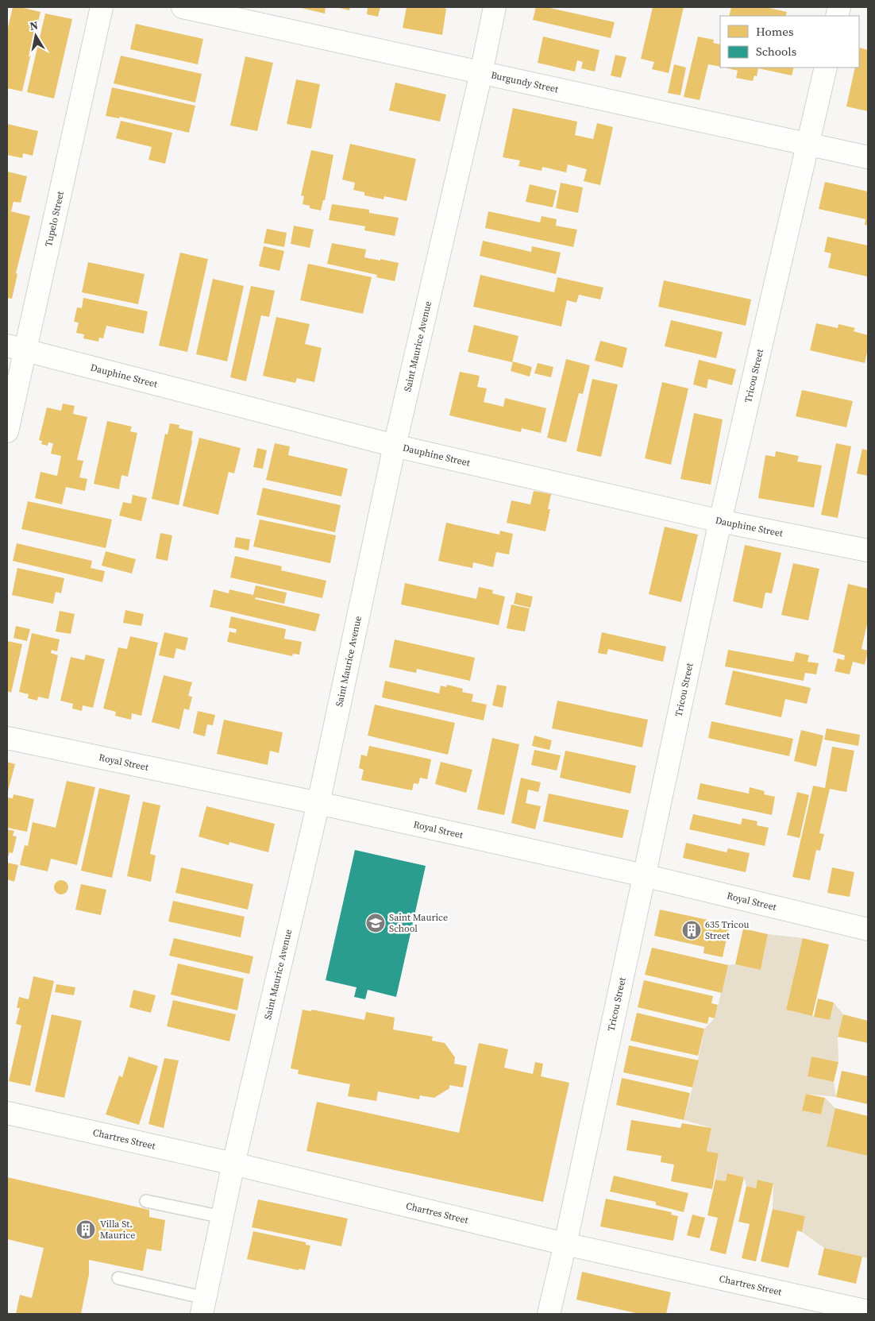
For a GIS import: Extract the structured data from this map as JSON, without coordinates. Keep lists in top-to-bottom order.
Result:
{
  "streets": {
    "street": [
      "Burgundy Street",
      "Tupelo Street",
      "Saint Maurice Avenue",
      "Dauphine Street",
      "Tricou Street",
      "Royal Street",
      "Chartres Street"
    ]
  },
  "crossings": [
    ["Burgundy Street", "Saint Maurice Avenue"],
    ["Burgundy Street", "Tricou Street"],
    ["Tupelo Street", "Dauphine Street"],
    ["Saint Maurice Avenue", "Dauphine Street"],
    ["Saint Maurice Avenue", "Royal Street"],
    ["Saint Maurice Avenue", "Chartres Street"],
    ["Dauphine Street", "Tricou Street"],
    ["Tricou Street", "Royal Street"],
    ["Tricou Street", "Chartres Street"]
  ],
  "places": {
    "school or university": ["Saint Maurice School"],
    "building": ["635 Tricou Street", "Villa St. Maurice"]
  },
  "legend": ["Homes", "Schools"],
  "north": "top"
}
